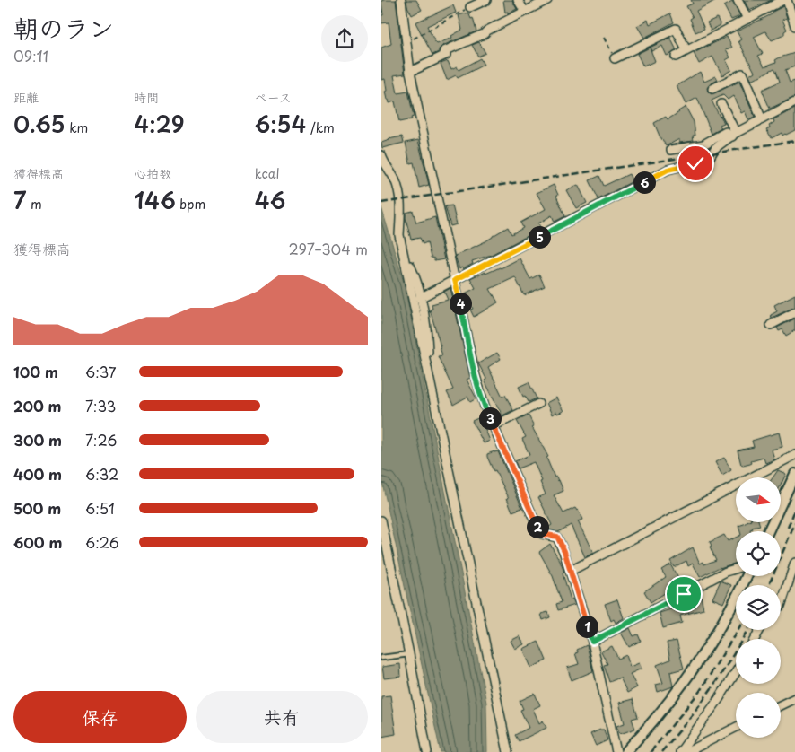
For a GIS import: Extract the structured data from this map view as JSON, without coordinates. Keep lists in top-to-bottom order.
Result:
{
  "north": "right",
  "page": {
    "heading": ["朝のラン", "09:11"],
    "stats": [
      ["距離", "0.65 km"],
      ["時間", "4:29"],
      ["ペース", "6:54 /km"],
      ["獲得標高", "7 m"],
      ["心拍数", "146 bpm"],
      ["kcal", "46"]
    ],
    "pins": [
      "6",
      "5",
      "4",
      "3",
      "2",
      "1"
    ],
    "chart": ["獲得標高", "297–304 m"],
    "list": [
      {
        "name": "100 m",
        "note": "6:37"
      },
      {
        "name": "200 m",
        "note": "7:33"
      },
      {
        "name": "300 m",
        "note": "7:26"
      },
      {
        "name": "400 m",
        "note": "6:32"
      },
      {
        "name": "500 m",
        "note": "6:51"
      },
      {
        "name": "600 m",
        "note": "6:26"
      }
    ],
    "map_buttons": ["+", "−"],
    "buttons": ["保存", "共有"]
  }
}
